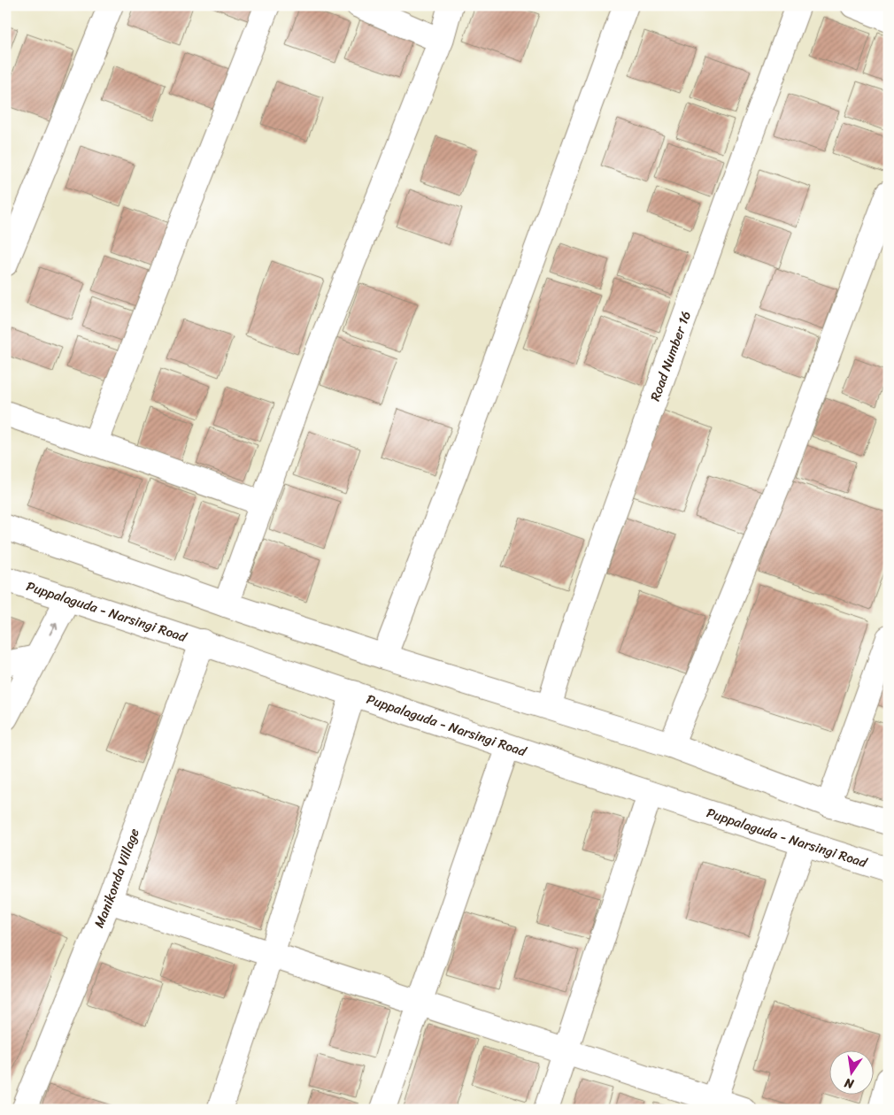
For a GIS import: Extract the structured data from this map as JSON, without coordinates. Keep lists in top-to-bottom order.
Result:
{
  "streets": {
    "street": ["Road Number 16", "Puppalaguda - Narsingi Road", "Manikonda Village"]
  },
  "crossings": [
    ["Puppalaguda - Narsingi Road", "Manikonda Village"]
  ],
  "north": "bottom"
}
